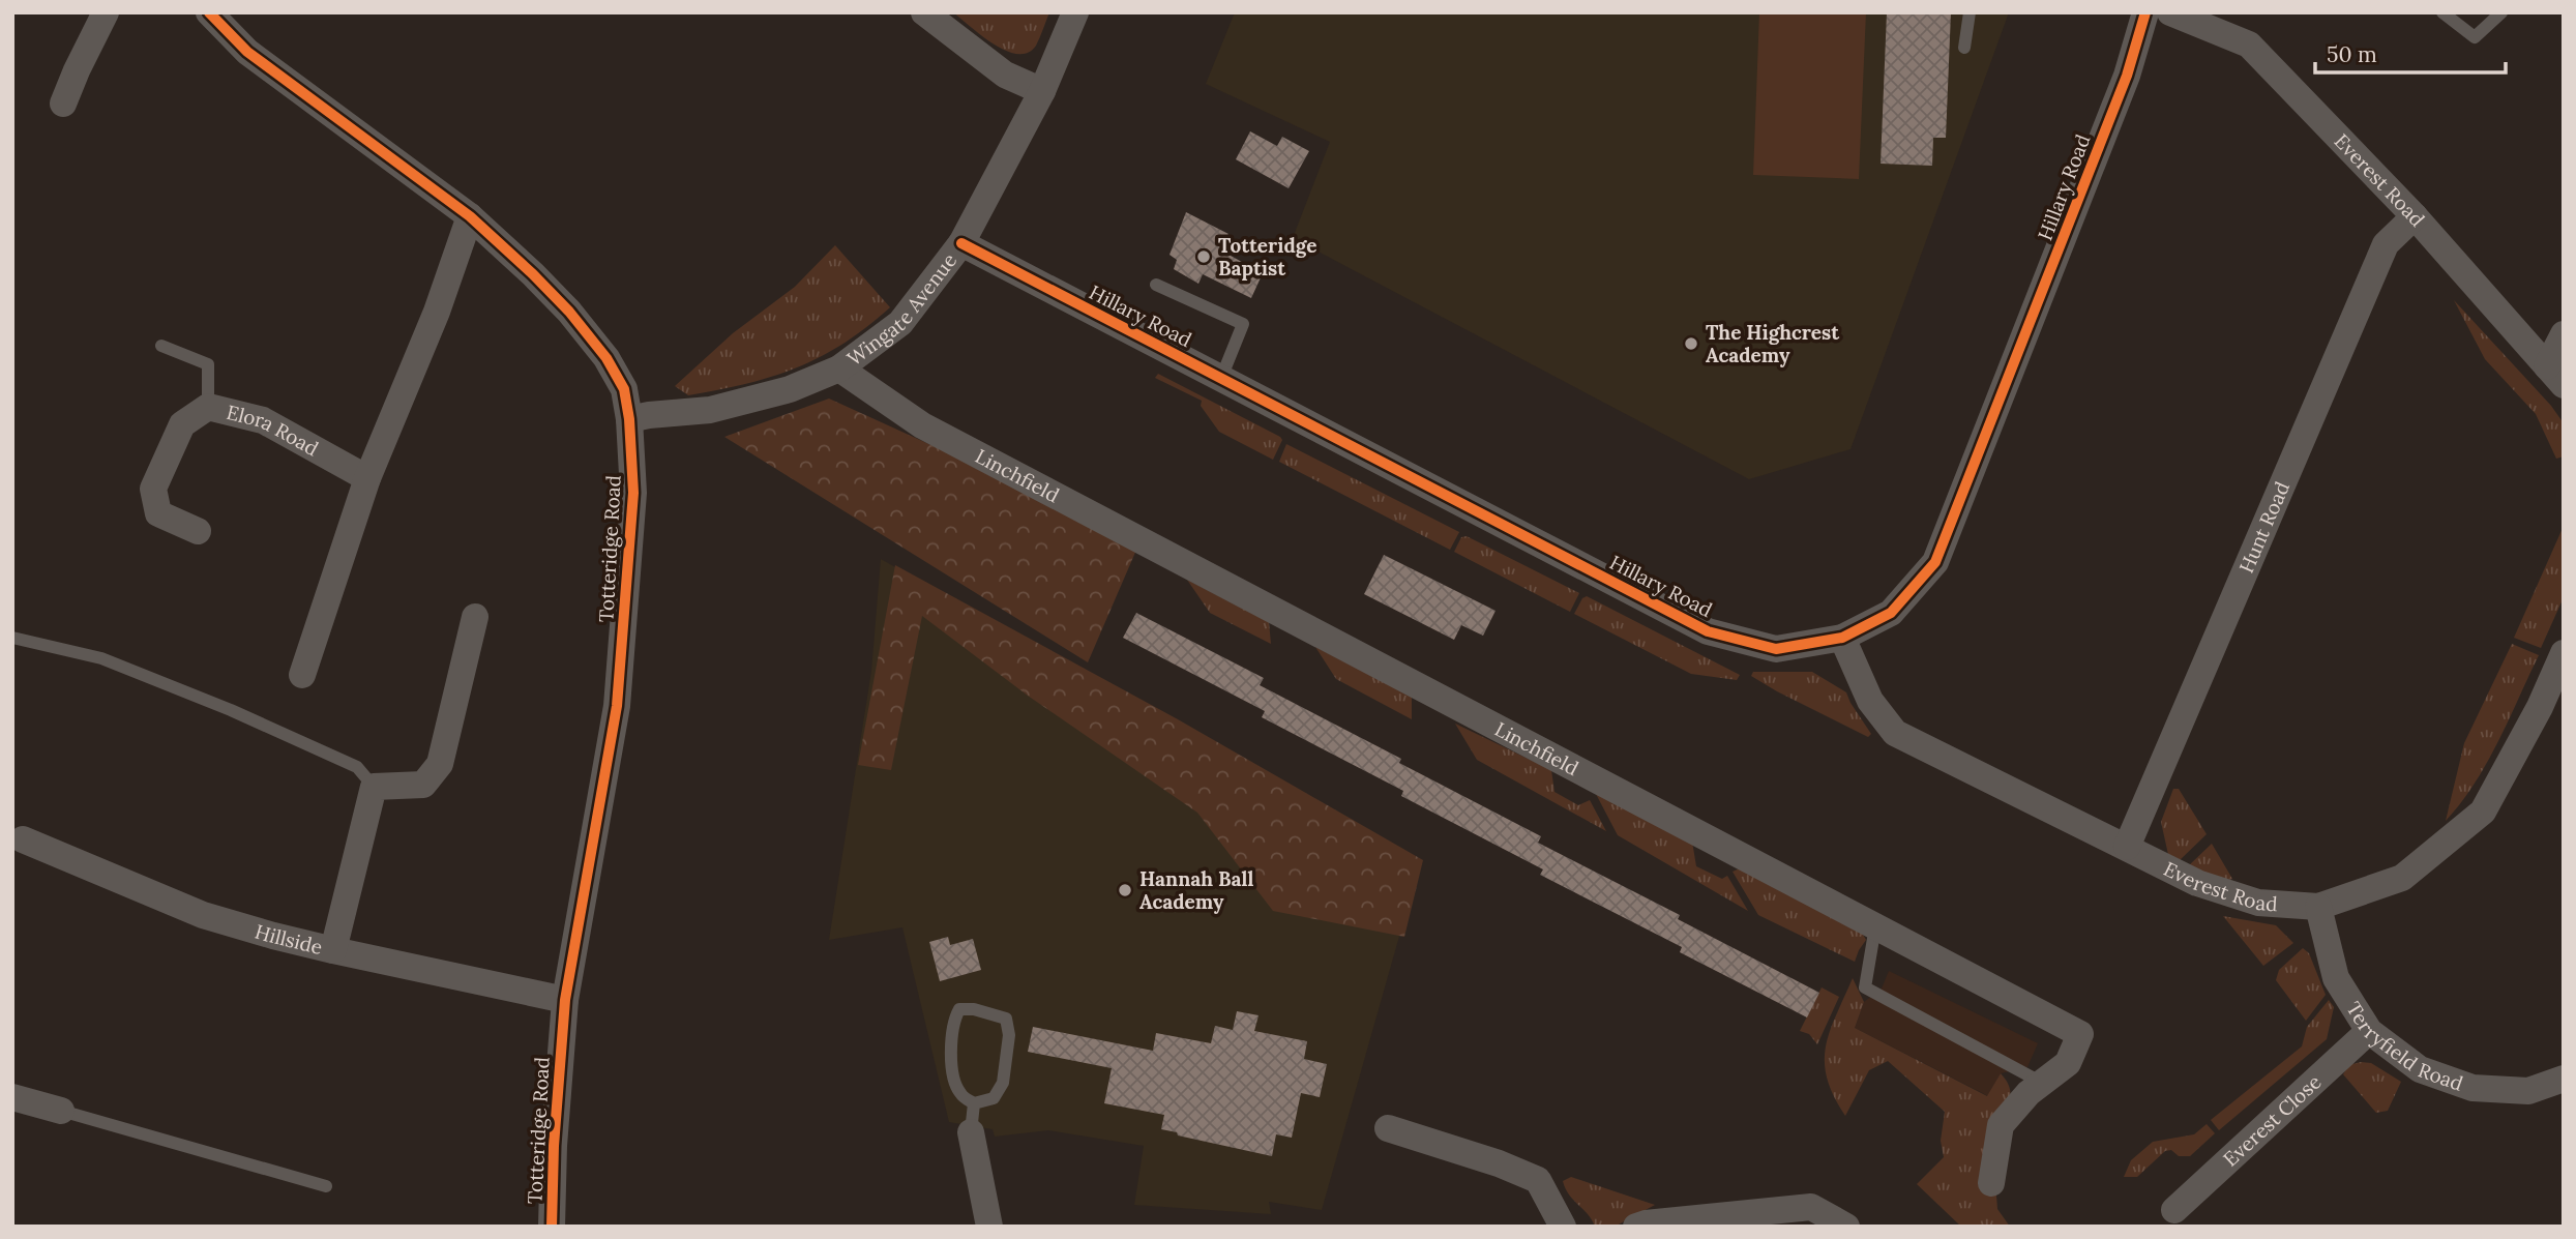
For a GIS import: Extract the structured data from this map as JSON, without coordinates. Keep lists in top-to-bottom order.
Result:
{
  "streets": {
    "street": [
      "Everest Road",
      "Hillary Road",
      "Wingate Avenue",
      "Elora Road",
      "Linchfield",
      "Hunt Road",
      "Totteridge Road",
      "Hillside",
      "Terryfield Road",
      "Everest Close"
    ]
  },
  "crossings": [
    ["Everest Road", "Hillary Road"],
    ["Everest Road", "Hunt Road"],
    ["Everest Road", "Terryfield Road"],
    ["Hillary Road", "Wingate Avenue"],
    ["Wingate Avenue", "Linchfield"],
    ["Wingate Avenue", "Totteridge Road"],
    ["Totteridge Road", "Hillside"],
    ["Terryfield Road", "Everest Close"]
  ],
  "places": ["Totteridge Baptist", "The Highcrest Academy", "Hannah Ball Academy"],
  "scale_bar": "50 m"
}
